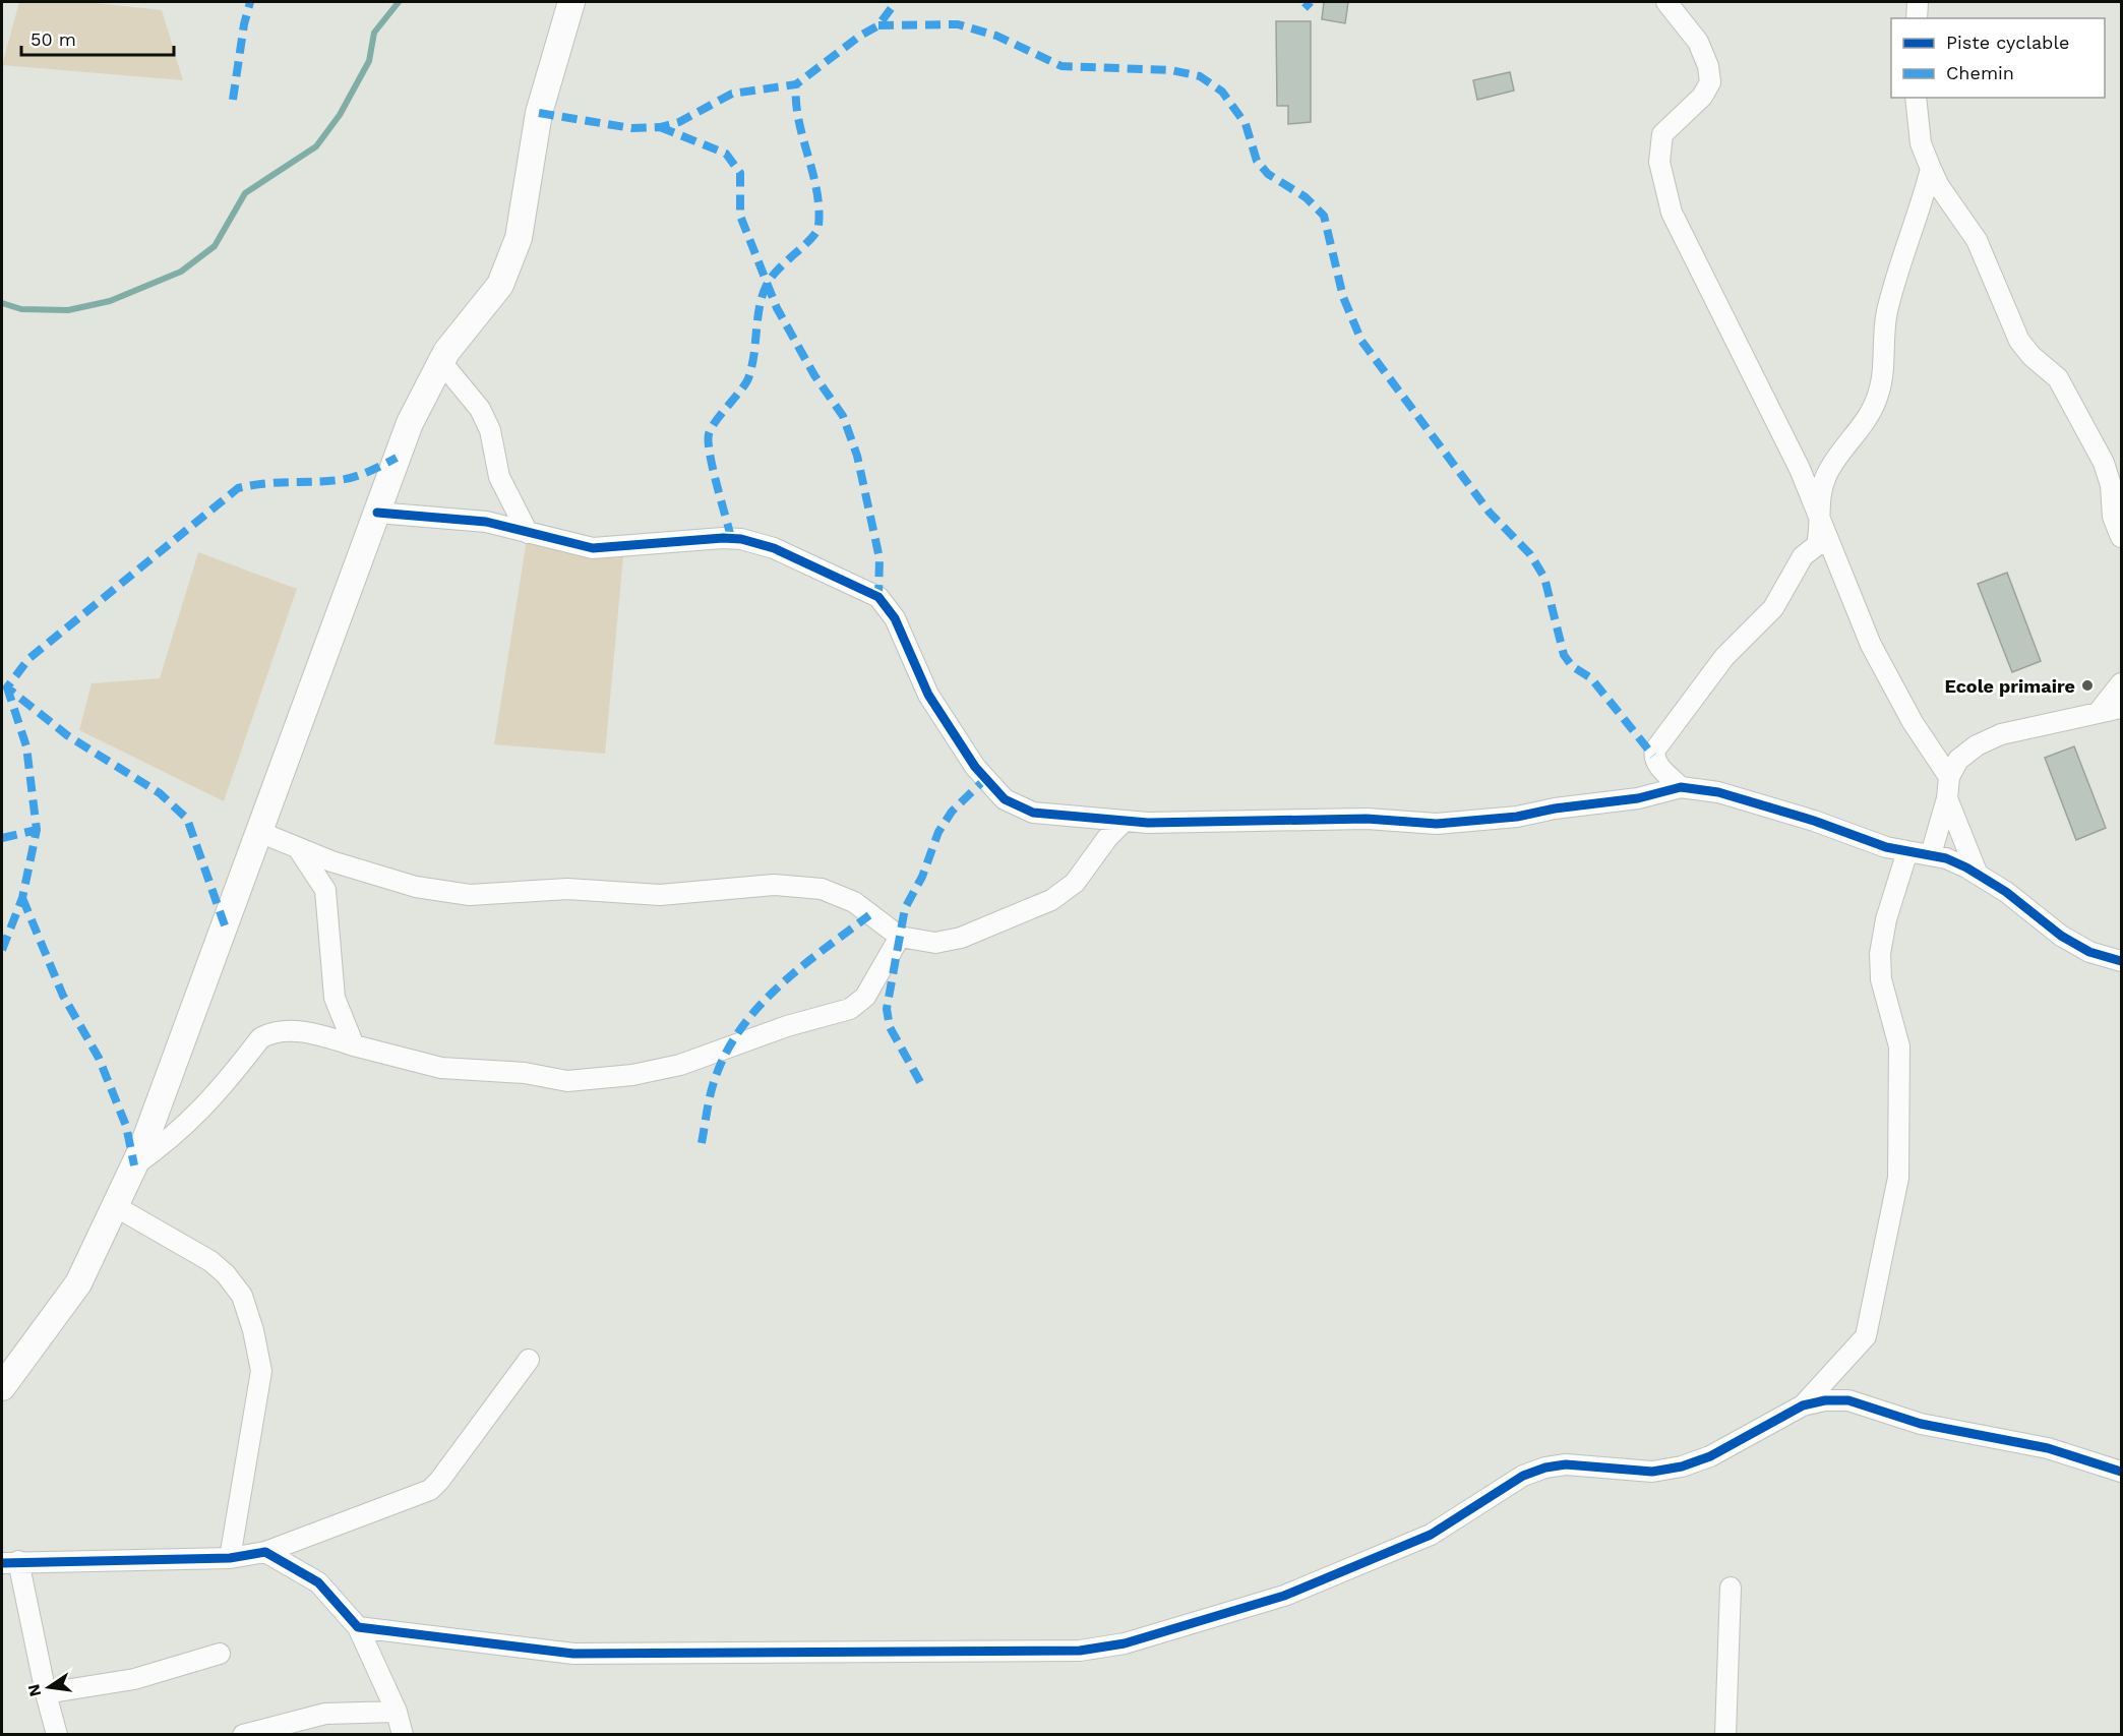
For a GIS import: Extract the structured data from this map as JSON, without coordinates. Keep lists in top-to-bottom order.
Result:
{
  "places": ["Ecole primaire"],
  "legend": ["Piste cyclable", "Chemin"],
  "scale_bar": "50 m",
  "north": "left"
}
